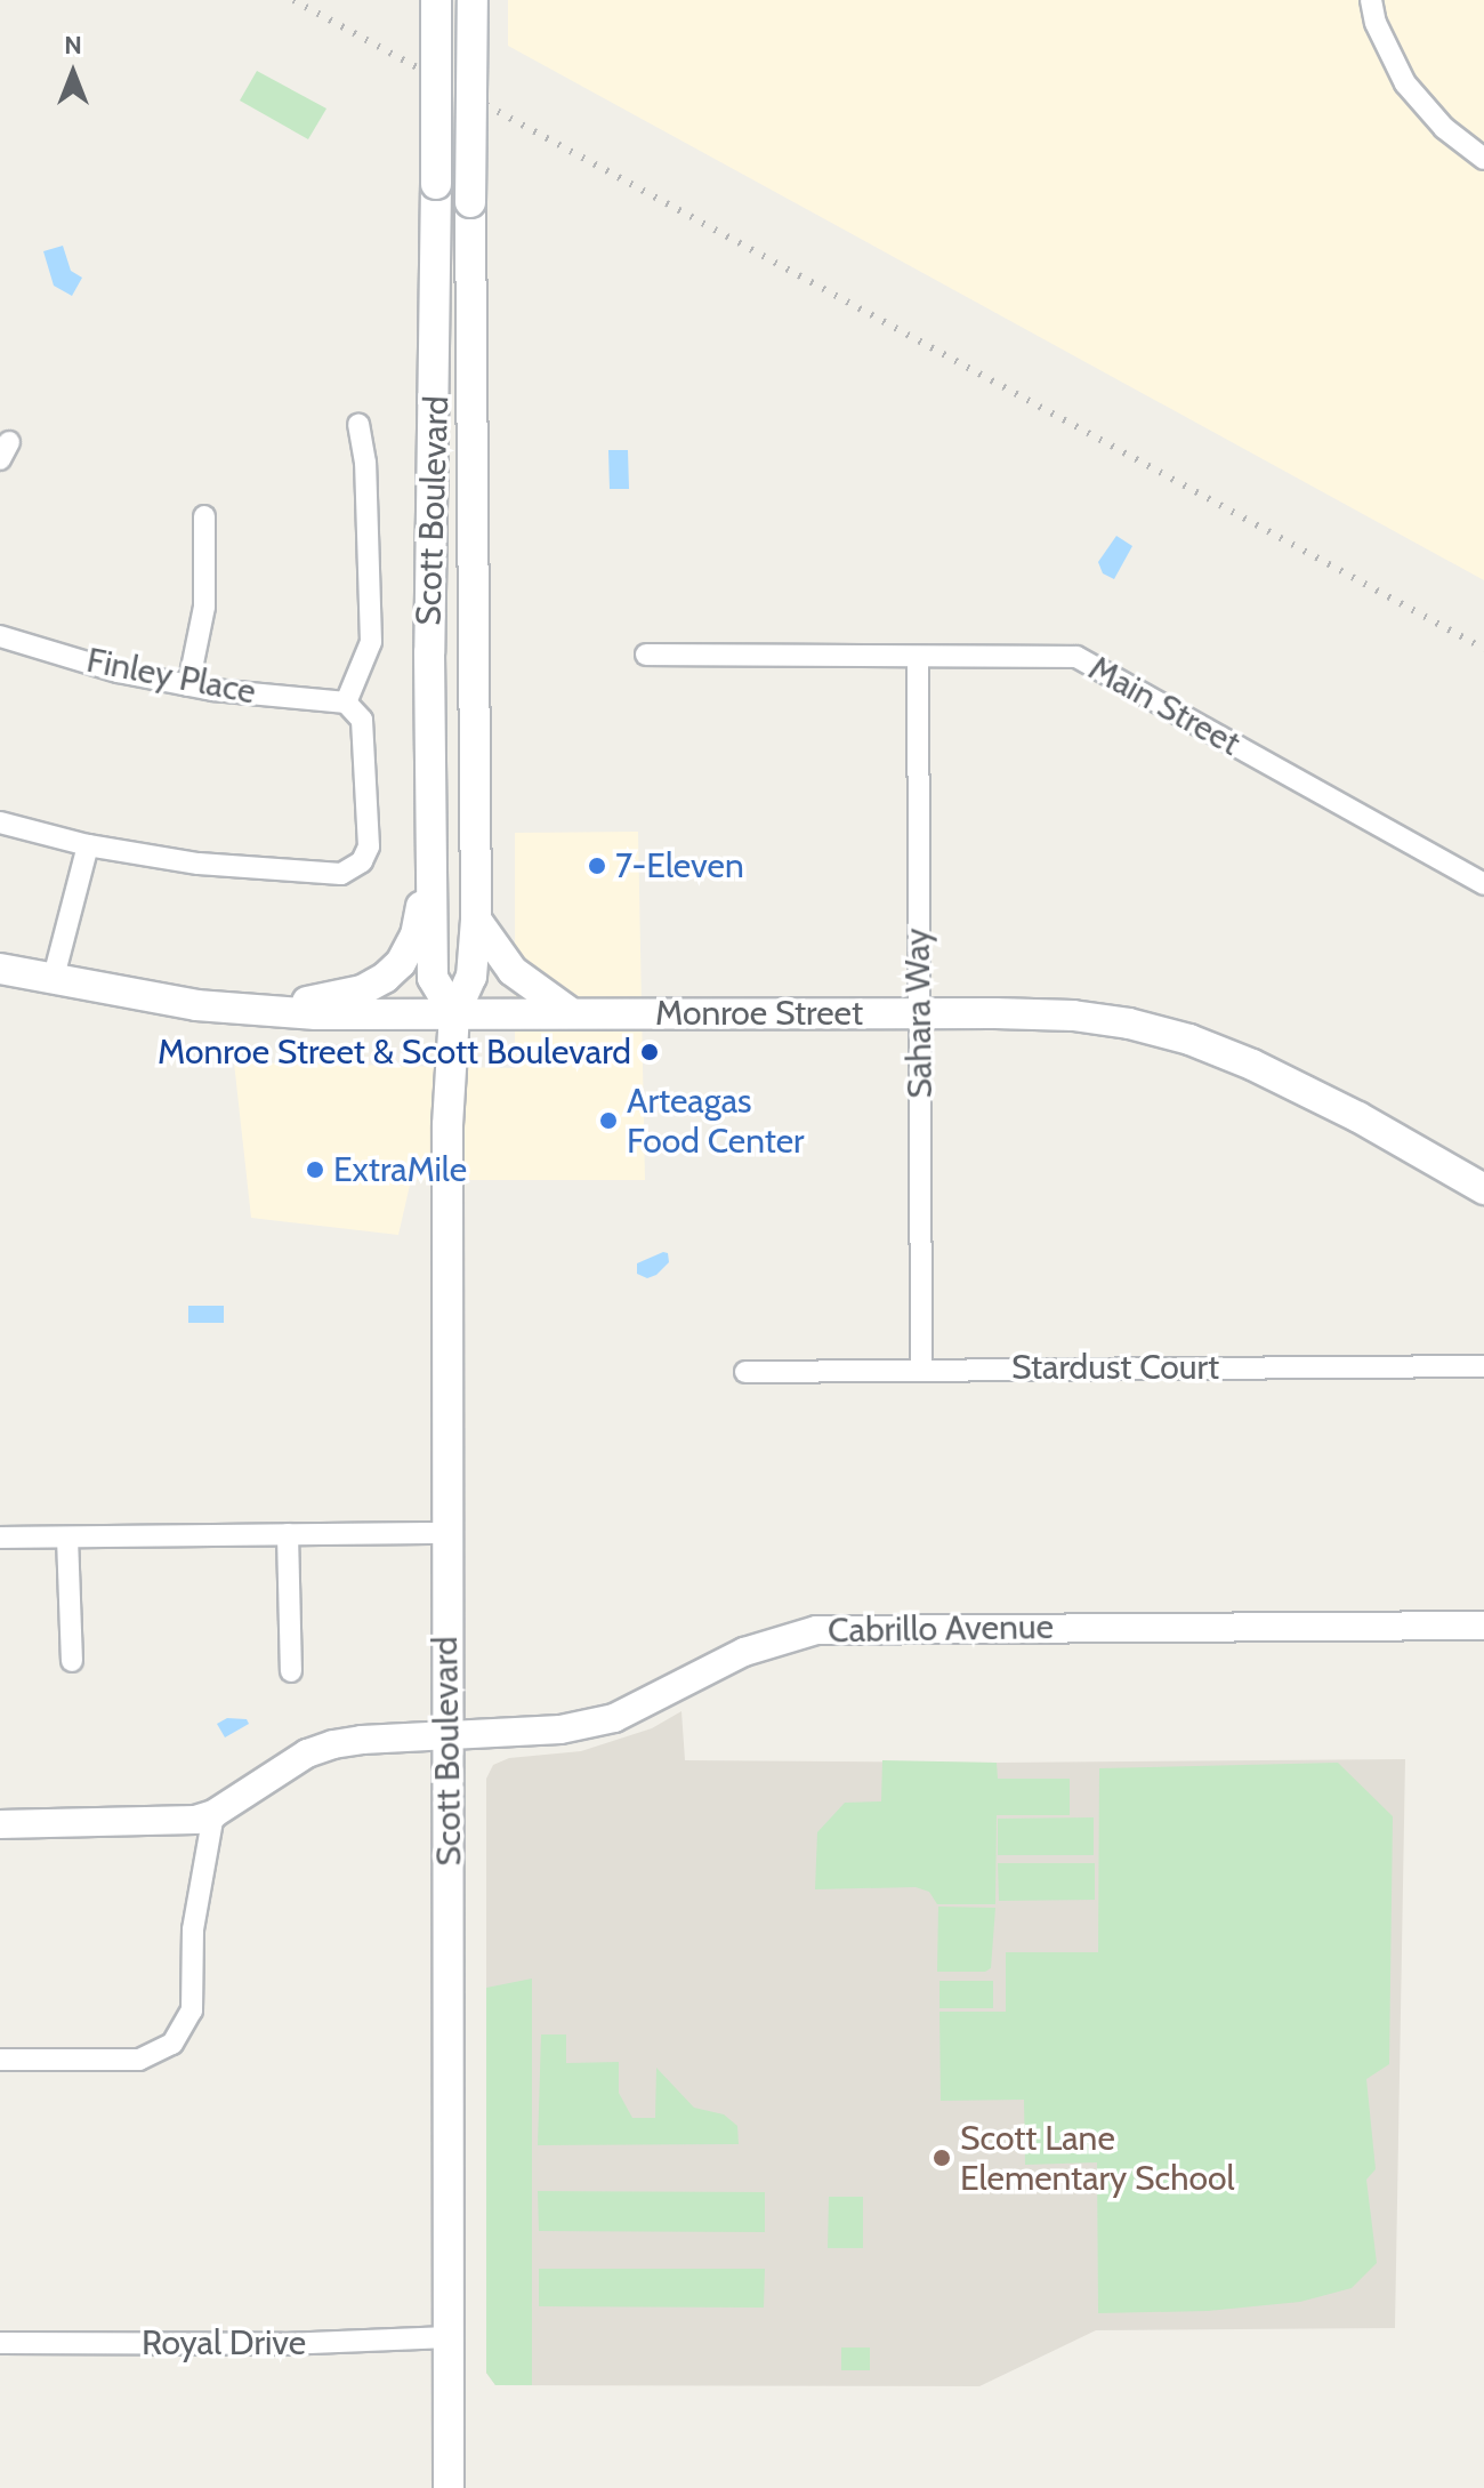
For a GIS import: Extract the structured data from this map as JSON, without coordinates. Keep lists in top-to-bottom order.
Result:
{
  "streets": {
    "main road": ["Scott Boulevard", "Monroe Street"],
    "street": [
      "Finley Place",
      "Main Street",
      "Sahara Way",
      "Stardust Court",
      "Cabrillo Avenue",
      "Royal Drive"
    ]
  },
  "crossings": [
    ["Scott Boulevard", "Monroe Street"],
    ["Scott Boulevard", "Cabrillo Avenue"],
    ["Scott Boulevard", "Royal Drive"],
    ["Main Street", "Sahara Way"],
    ["Monroe Street", "Sahara Way"],
    ["Sahara Way", "Stardust Court"]
  ],
  "places": [
    "7-Eleven",
    "Monroe Street & Scott Boulevard",
    "Arteagas Food Center",
    "ExtraMile",
    "Scott Lane Elementary School"
  ],
  "north": "top"
}
